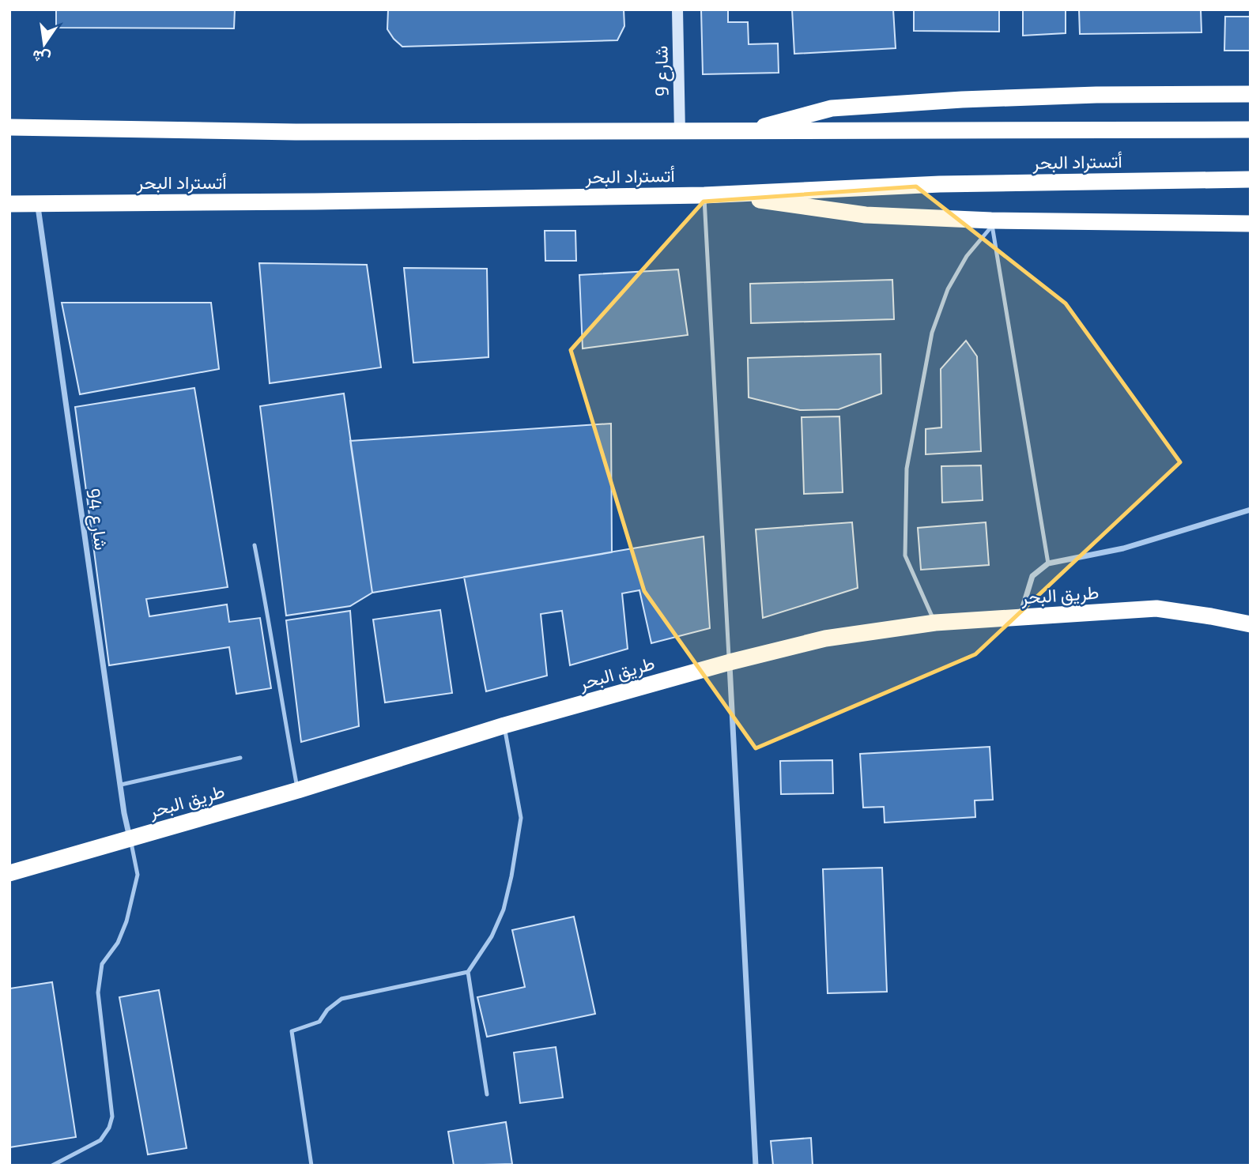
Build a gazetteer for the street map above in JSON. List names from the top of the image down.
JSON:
{
  "streets": {
    "highway": ["أتستراد البحر", "طريق البحر"],
    "street": ["شارع 9", "شارع 94"]
  },
  "crossings": [
    ["شارع 9", "أتستراد البحر"],
    ["أتستراد البحر", "شارع 94"],
    ["شارع 94", "طريق البحر"]
  ],
  "north": "bottom"
}
